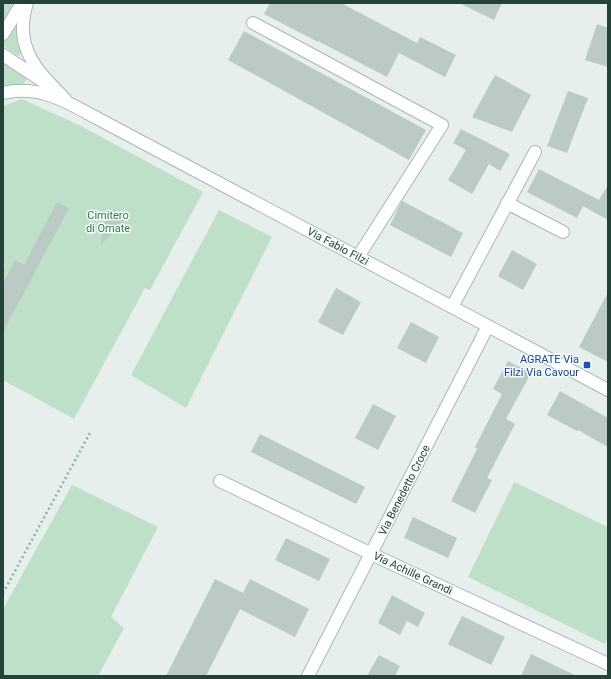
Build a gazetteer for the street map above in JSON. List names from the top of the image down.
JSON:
{
  "streets": {
    "street": ["Via Fabio Filzi", "Via Benedetto Croce", "Via Achille Grandi"]
  },
  "crossings": [
    ["Via Fabio Filzi", "Via Benedetto Croce"],
    ["Via Benedetto Croce", "Via Achille Grandi"]
  ],
  "parks": ["Cimitero di Omate"],
  "places": {
    "transit": ["AGRATE Via Filzi Via Cavour"]
  }
}
